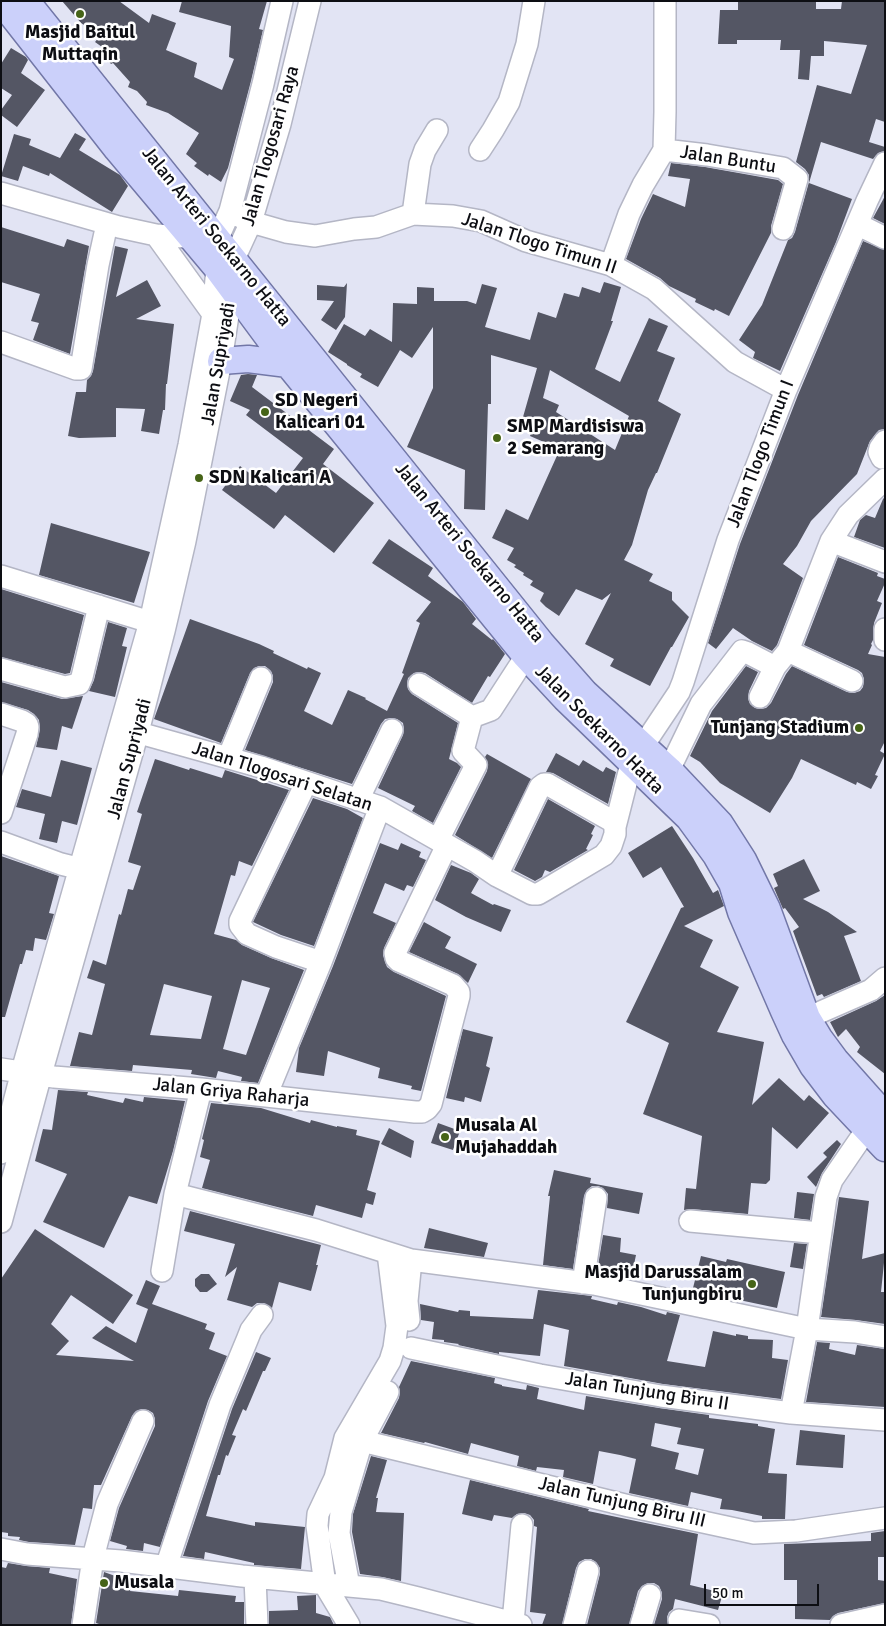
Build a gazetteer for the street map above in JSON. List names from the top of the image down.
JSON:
{
  "streets": {
    "main road": ["Jalan Arteri Soekarno Hatta", "Jalan Soekarno Hatta"],
    "street": [
      "Jalan Tlogosari Raya",
      "Jalan Buntu",
      "Jalan Tlogo Timun II",
      "Jalan Supriyadi",
      "Jalan Tlogo Timun I",
      "Jalan Tlogosari Selatan",
      "Jalan Griya Raharja",
      "Jalan Tunjung Biru II",
      "Jalan Tunjung Biru III"
    ]
  },
  "crossings": [
    ["Jalan Tlogosari Raya", "Jalan Arteri Soekarno Hatta"],
    ["Jalan Tlogosari Raya", "Jalan Tlogo Timun II"],
    ["Jalan Tlogosari Raya", "Jalan Supriyadi"],
    ["Jalan Tlogosari Raya", "Jalan Soekarno Hatta"],
    ["Jalan Arteri Soekarno Hatta", "Jalan Supriyadi"],
    ["Jalan Arteri Soekarno Hatta", "Jalan Tlogo Timun I"],
    ["Jalan Arteri Soekarno Hatta", "Jalan Soekarno Hatta"],
    ["Jalan Tlogo Timun II", "Jalan Tlogo Timun I"],
    ["Jalan Supriyadi", "Jalan Soekarno Hatta"],
    ["Jalan Supriyadi", "Jalan Tlogosari Selatan"],
    ["Jalan Supriyadi", "Jalan Griya Raharja"],
    ["Jalan Tlogo Timun I", "Jalan Soekarno Hatta"],
    ["Jalan Tlogosari Selatan", "Jalan Griya Raharja"]
  ],
  "places": [
    "Masjid Baitul Muttaqin",
    "SD Negeri Kalicari 01",
    "SMP Mardisiswa 2 Semarang",
    "SDN Kalicari A",
    "Tunjang Stadium",
    "Musala Al Mujahaddah",
    "Masjid Darussalam Tunjungbiru",
    "Musala"
  ],
  "scale_bar": "50 m"
}
